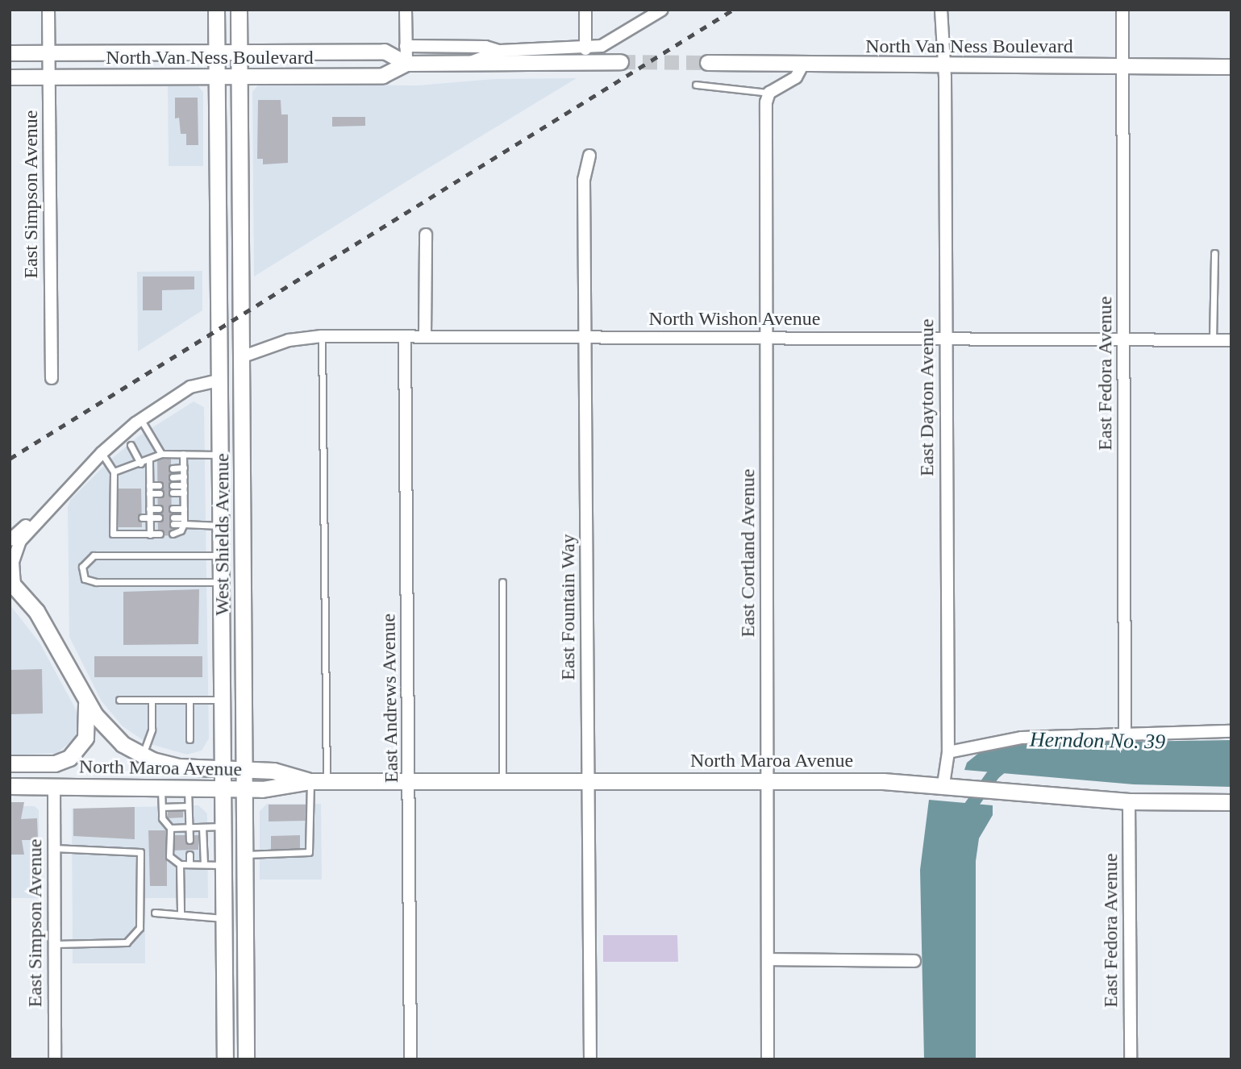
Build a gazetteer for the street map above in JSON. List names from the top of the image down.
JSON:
{
  "streets": {
    "main road": ["West Shields Avenue", "North Maroa Avenue"],
    "street": [
      "North Van Ness Boulevard",
      "East Simpson Avenue",
      "North Wishon Avenue",
      "East Fedora Avenue",
      "East Dayton Avenue",
      "East Cortland Avenue",
      "East Fountain Way",
      "East Andrews Avenue"
    ]
  },
  "crossings": [
    ["North Van Ness Boulevard", "East Simpson Avenue"],
    ["North Van Ness Boulevard", "East Fedora Avenue"],
    ["North Van Ness Boulevard", "East Dayton Avenue"],
    ["North Van Ness Boulevard", "West Shields Avenue"],
    ["East Simpson Avenue", "North Maroa Avenue"],
    ["North Wishon Avenue", "East Fedora Avenue"],
    ["North Wishon Avenue", "East Dayton Avenue"],
    ["North Wishon Avenue", "West Shields Avenue"],
    ["North Wishon Avenue", "East Cortland Avenue"],
    ["North Wishon Avenue", "East Fountain Way"],
    ["North Wishon Avenue", "East Andrews Avenue"],
    ["East Fedora Avenue", "North Maroa Avenue"],
    ["East Dayton Avenue", "North Maroa Avenue"],
    ["West Shields Avenue", "North Maroa Avenue"],
    ["East Cortland Avenue", "North Maroa Avenue"],
    ["East Fountain Way", "North Maroa Avenue"],
    ["East Andrews Avenue", "North Maroa Avenue"]
  ],
  "water": ["Herndon No. 39"]
}
